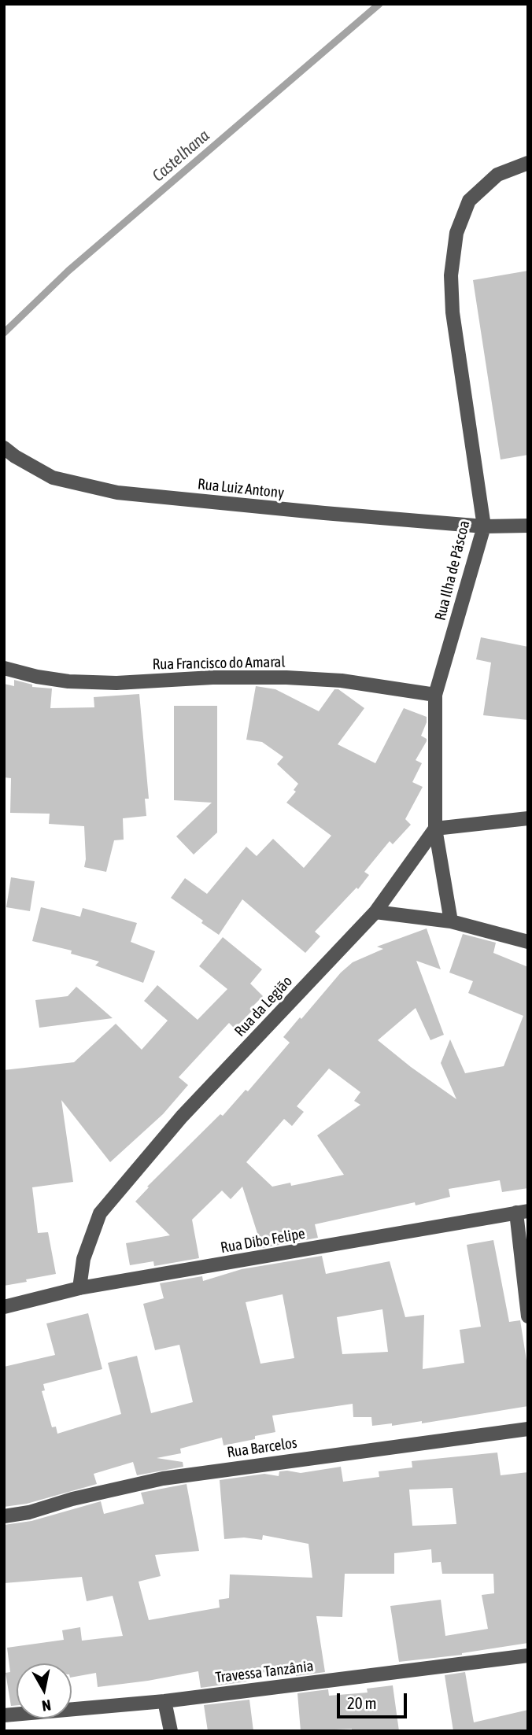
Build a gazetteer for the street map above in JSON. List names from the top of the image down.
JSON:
{
  "streets": {
    "street": [
      "Rua Luiz Antony",
      "Rua Ilha de Páscoa",
      "Rua Francisco do Amaral",
      "Rua da Legião",
      "Rua Dibo Felipe",
      "Rua Barcelos",
      "Travessa Tanzânia"
    ]
  },
  "crossings": [
    ["Rua Luiz Antony", "Rua Ilha de Páscoa"],
    ["Rua Ilha de Páscoa", "Rua Francisco do Amaral"],
    ["Rua Ilha de Páscoa", "Rua da Legião"],
    ["Rua da Legião", "Rua Dibo Felipe"]
  ],
  "water": ["Castelhana"],
  "scale_bar": "20 m",
  "north": "bottom"
}
